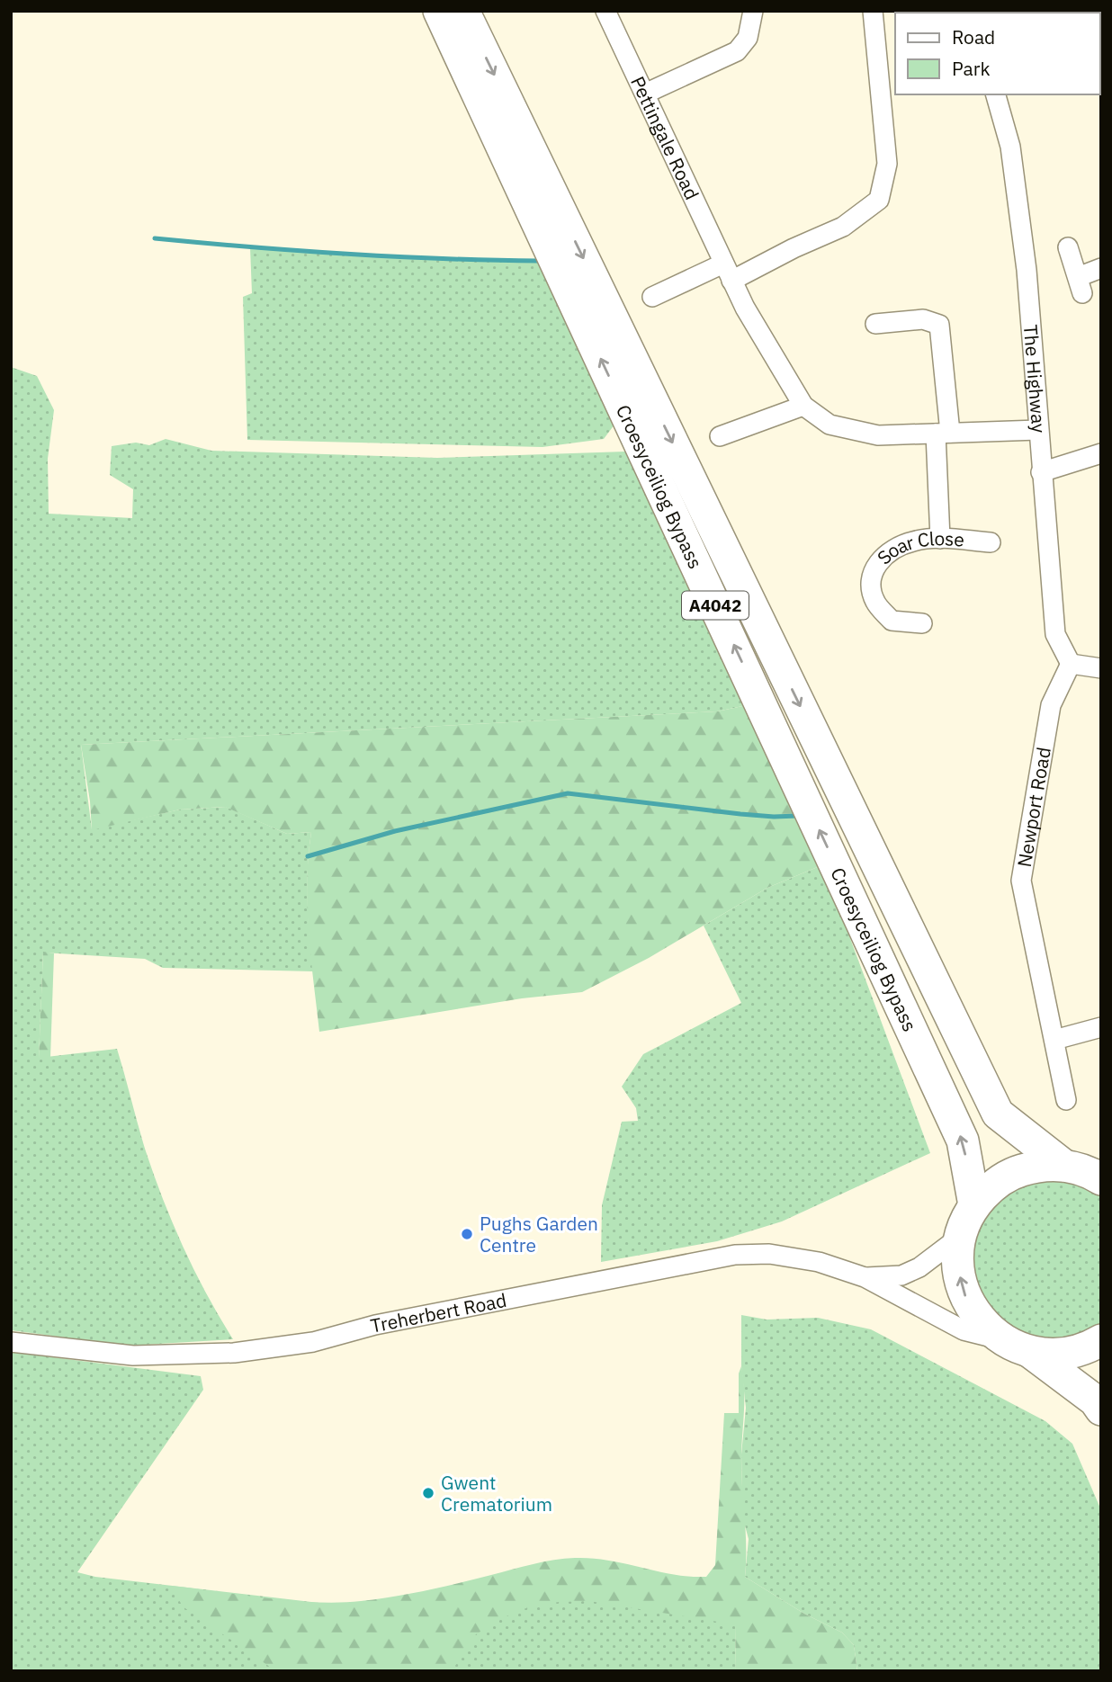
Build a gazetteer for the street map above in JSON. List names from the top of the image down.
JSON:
{
  "streets": {
    "highway": ["Croesyceiliog Bypass", "A4042"],
    "street": [
      "Pettingale Road",
      "The Highway",
      "Soar Close",
      "Newport Road",
      "Treherbert Road"
    ]
  },
  "crossings": [
    ["Pettingale Road", "The Highway"],
    ["The Highway", "Newport Road"]
  ],
  "places": ["Pughs Garden Centre", "Gwent Crematorium"],
  "legend": ["Road", "Park"]
}
